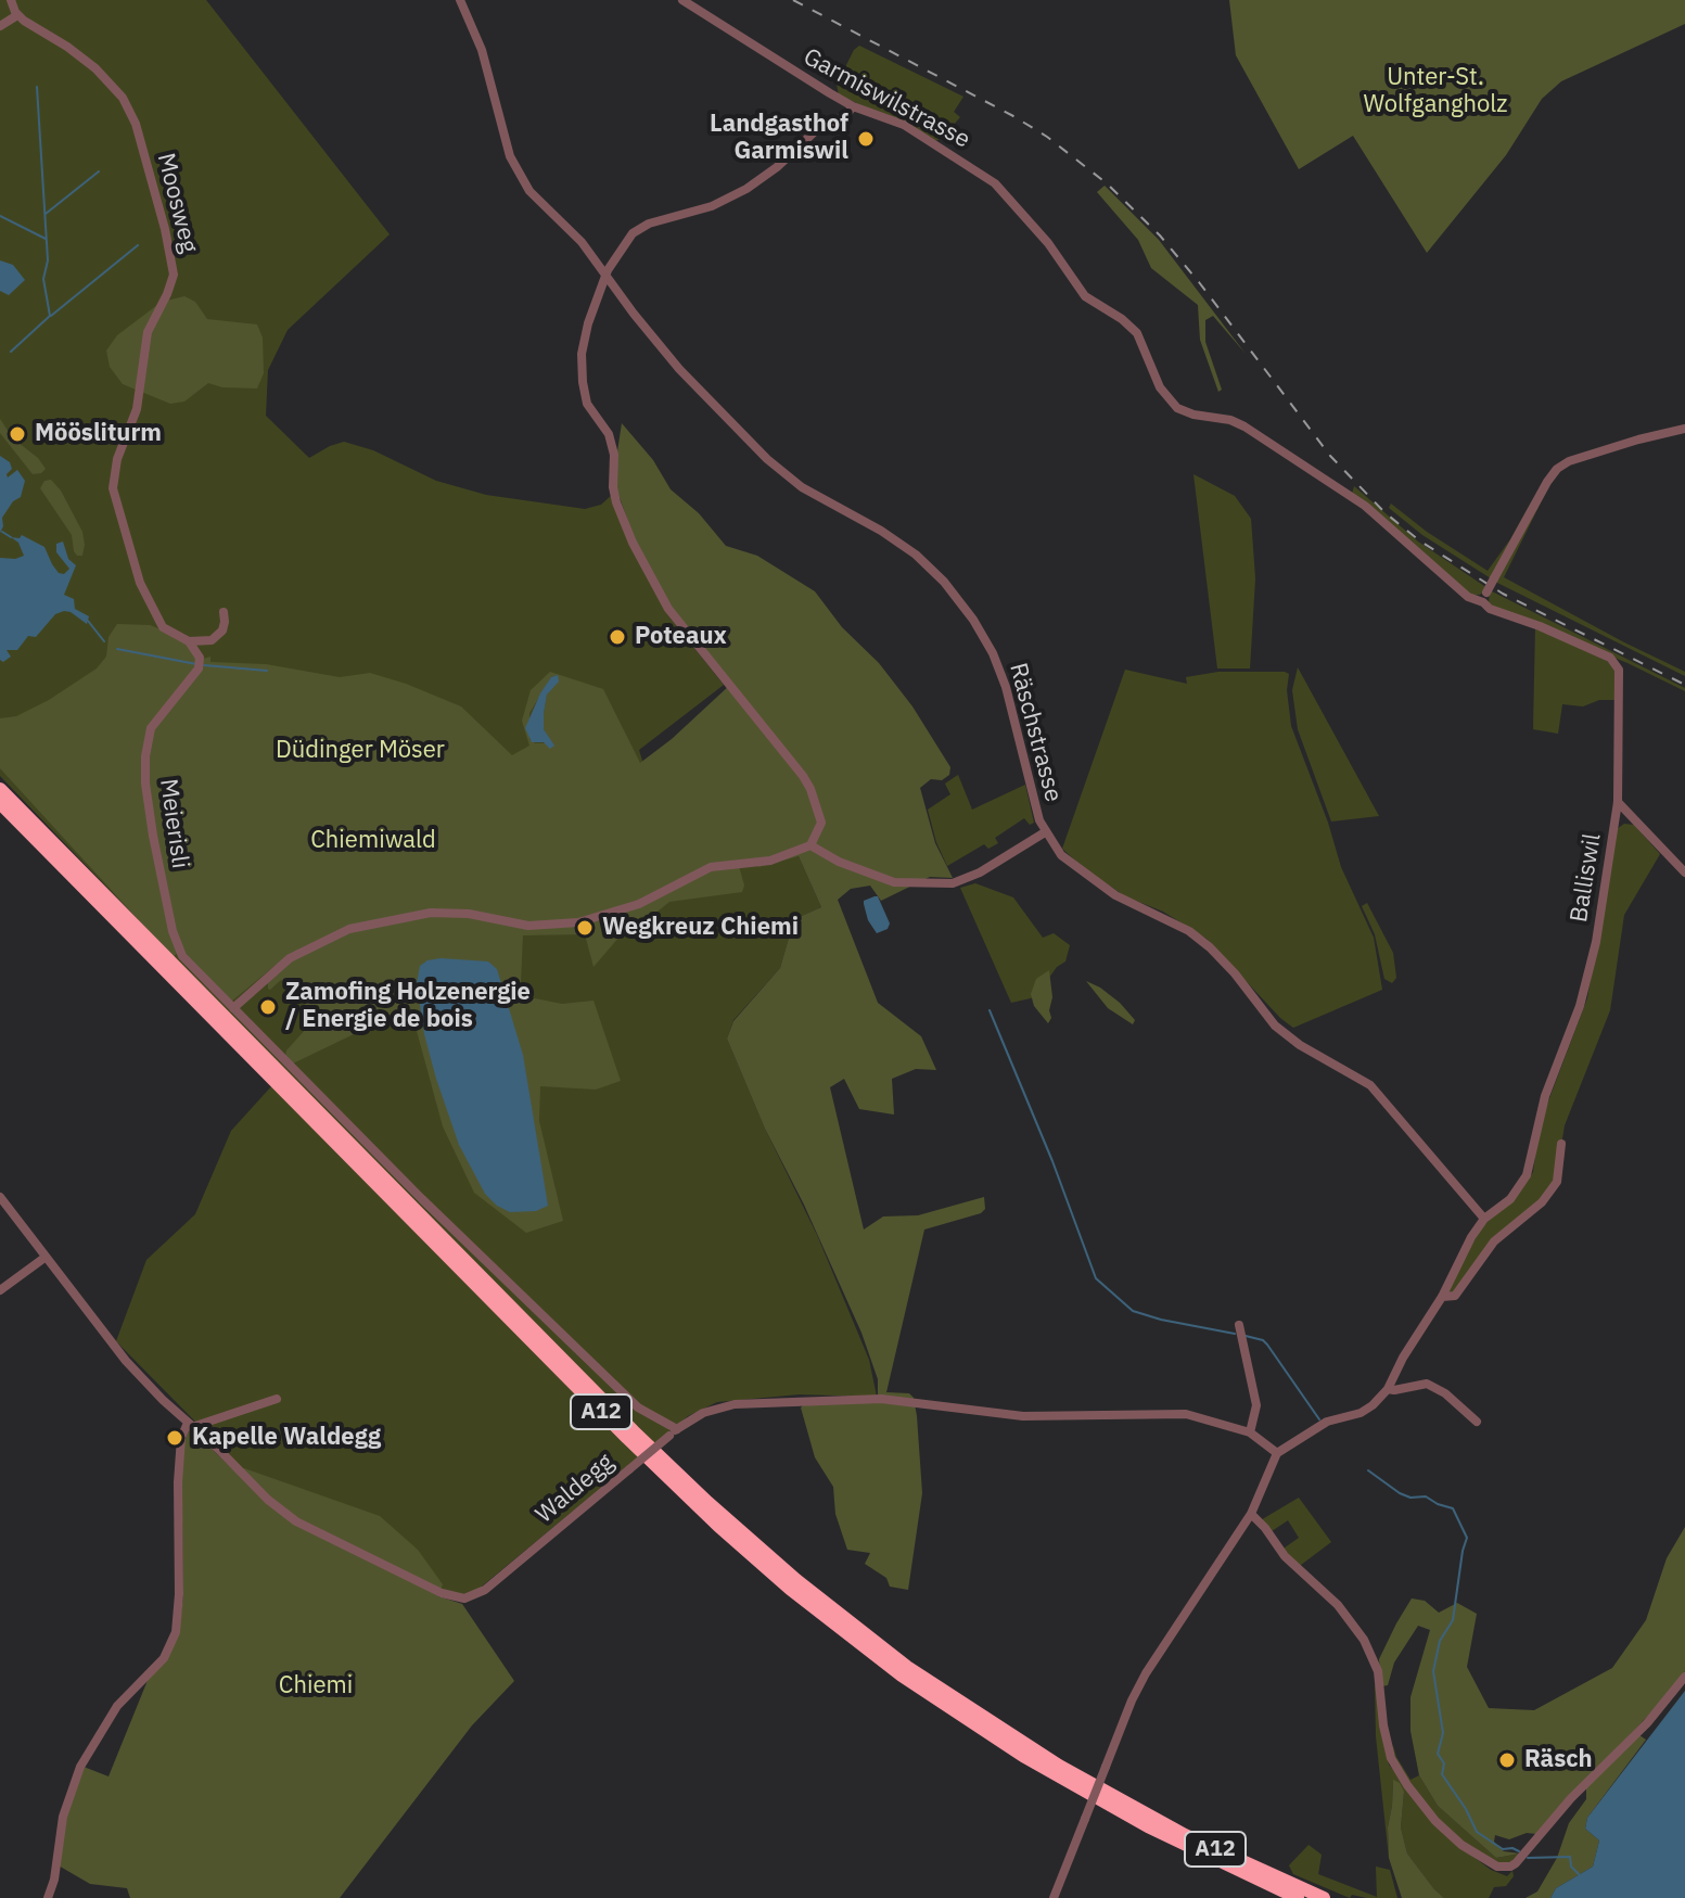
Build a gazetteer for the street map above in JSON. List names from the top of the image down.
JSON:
{
  "streets": {
    "highway": ["A12"],
    "street": [
      "Garmiswilstrasse",
      "Moosweg",
      "Räschstrasse",
      "Meierisli",
      "Balliswil",
      "Waldegg"
    ]
  },
  "crossings": [
    ["Garmiswilstrasse", "Balliswil"],
    ["Räschstrasse", "Balliswil"]
  ],
  "parks": [
    "Unter-St. Wolfgangholz",
    "Düdinger Möser",
    "Chiemiwald",
    "Chiemi"
  ],
  "places": [
    "Landgasthof Garmiswil",
    "Möösliturm",
    "Poteaux",
    "Wegkreuz Chiemi",
    "Zamofing Holzenergie / Energie de bois",
    "Kapelle Waldegg",
    "Räsch"
  ]
}
